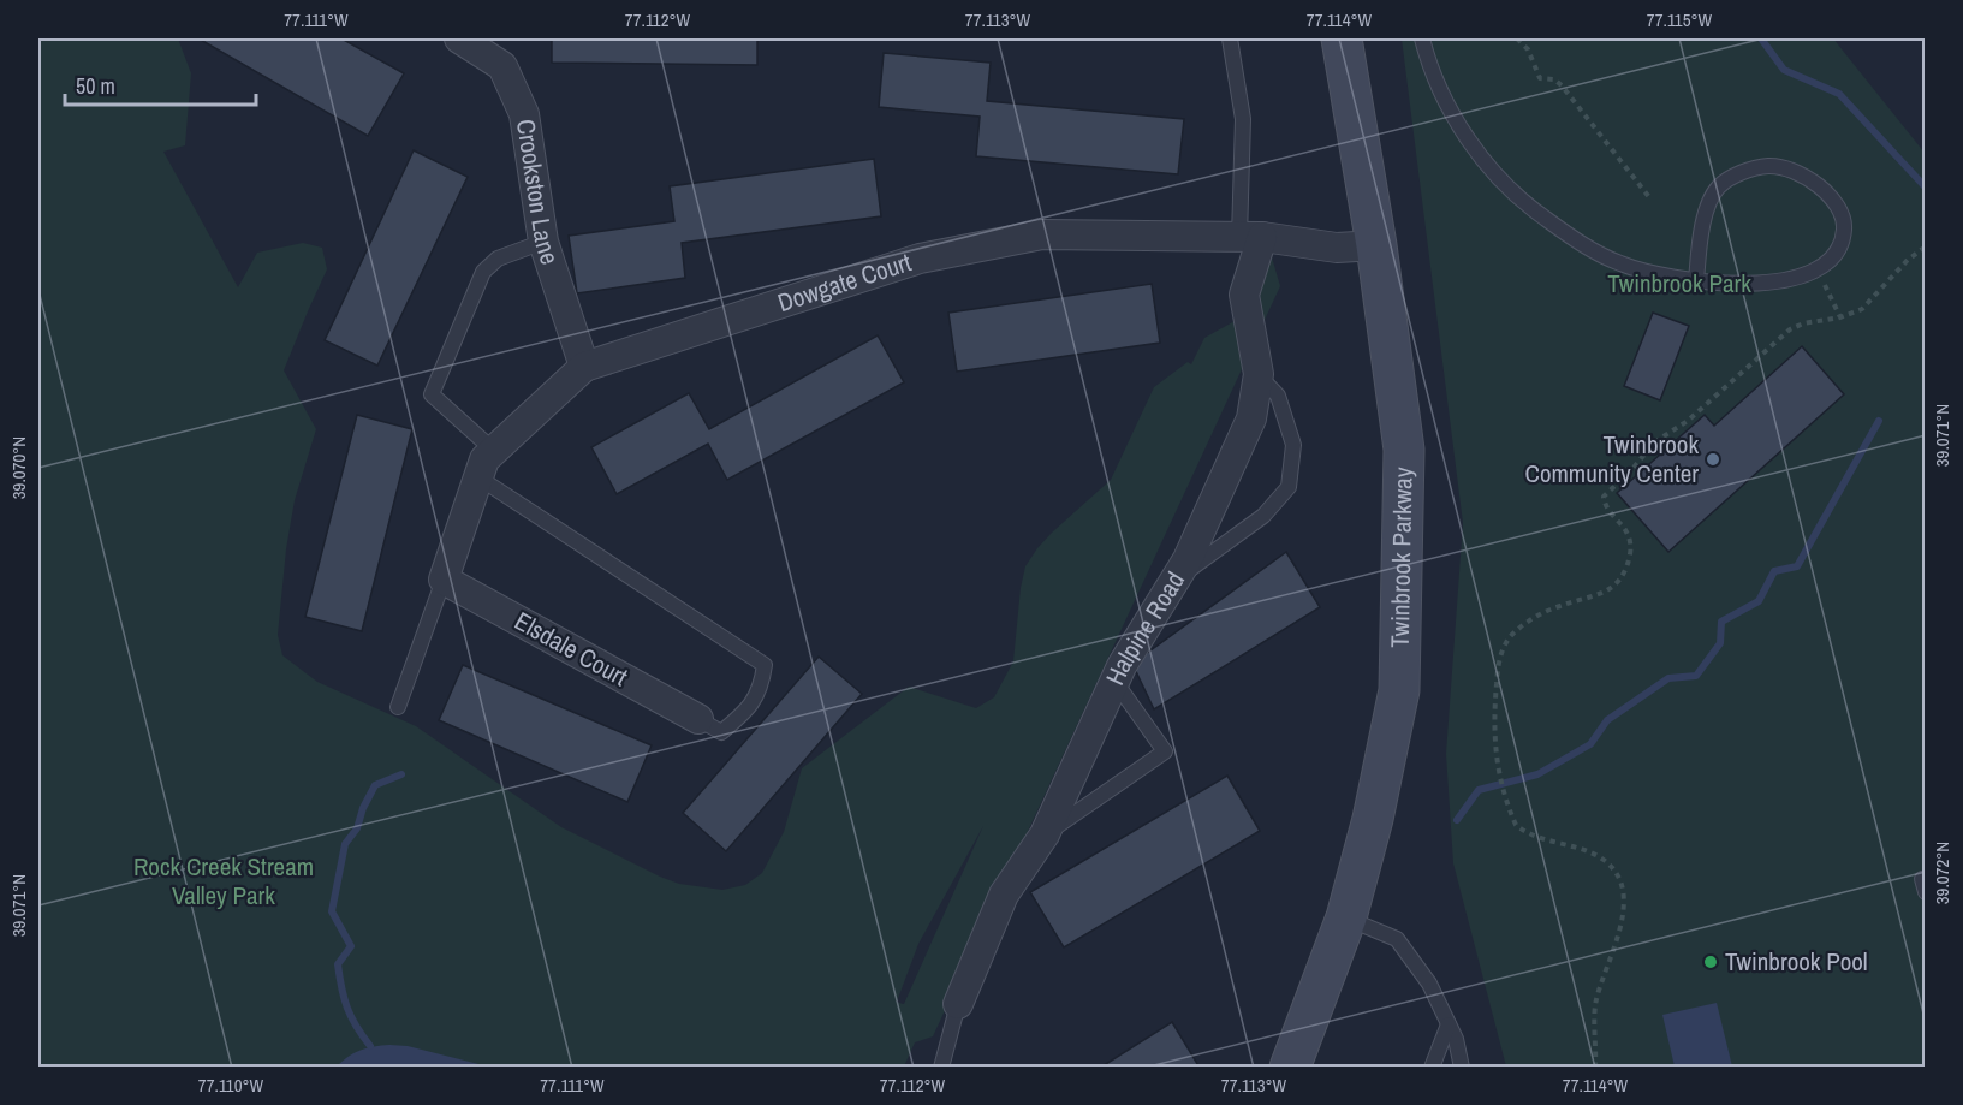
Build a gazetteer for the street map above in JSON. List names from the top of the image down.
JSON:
{
  "streets": {
    "main road": ["Twinbrook Parkway"],
    "street": [
      "Crookston Lane",
      "Dowgate Court",
      "Halpine Road",
      "Elsdale Court"
    ]
  },
  "crossings": [
    ["Crookston Lane", "Dowgate Court"],
    ["Dowgate Court", "Twinbrook Parkway"],
    ["Dowgate Court", "Halpine Road"],
    ["Dowgate Court", "Elsdale Court"]
  ],
  "parks": ["Twinbrook Park", "Rock Creek Stream Valley Park"],
  "places": ["Twinbrook Community Center", "Twinbrook Pool"],
  "scale_bar": "50 m",
  "coordinates": [
    "77.111°W",
    "77.112°W",
    "77.113°W",
    "77.114°W",
    "77.115°W",
    "39.071°N",
    "39.070°N",
    "39.072°N",
    "77.110°W"
  ]
}
